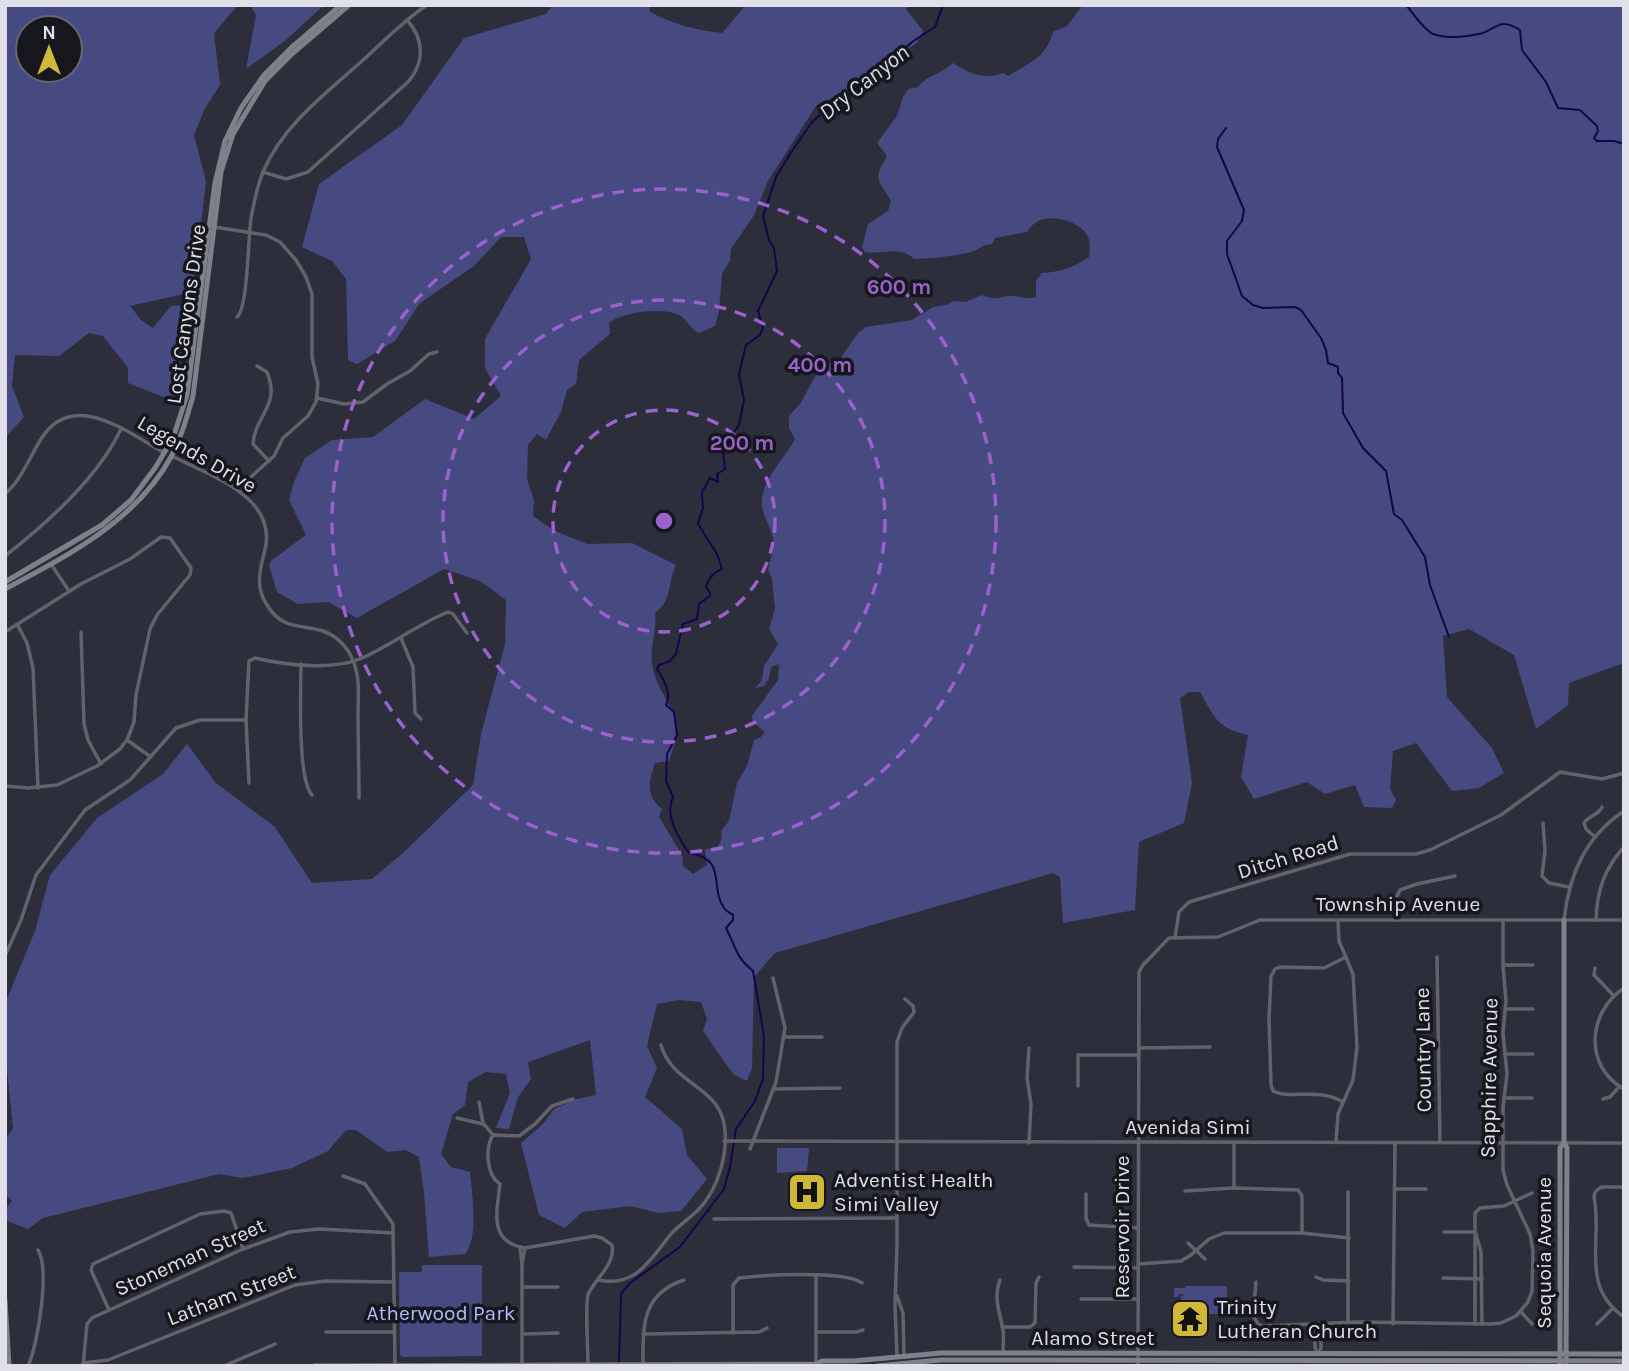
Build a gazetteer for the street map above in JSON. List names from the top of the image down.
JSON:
{
  "streets": {
    "street": [
      "Lost Canyons Drive",
      "Legends Drive",
      "Ditch Road",
      "Township Avenue",
      "Country Lane",
      "Sapphire Avenue",
      "Avenida Simi",
      "Reservoir Drive",
      "Sequoia Avenue",
      "Stoneman Street",
      "Latham Street",
      "Alamo Street"
    ]
  },
  "crossings": [
    ["Lost Canyons Drive", "Legends Drive"],
    ["Ditch Road", "Township Avenue"],
    ["Ditch Road", "Reservoir Drive"],
    ["Township Avenue", "Sapphire Avenue"],
    ["Township Avenue", "Reservoir Drive"],
    ["Township Avenue", "Sequoia Avenue"],
    ["Country Lane", "Avenida Simi"],
    ["Sapphire Avenue", "Avenida Simi"],
    ["Avenida Simi", "Reservoir Drive"],
    ["Avenida Simi", "Sequoia Avenue"],
    ["Reservoir Drive", "Alamo Street"],
    ["Sequoia Avenue", "Alamo Street"],
    ["Stoneman Street", "Latham Street"]
  ],
  "water": ["Dry Canyon"],
  "parks": ["Atherwood Park"],
  "places": {
    "hospital": ["Adventist Health Simi Valley"],
    "temple": ["Trinity Lutheran Church"]
  },
  "north": "top",
  "rings": ["600 m", "400 m", "200 m"]
}
